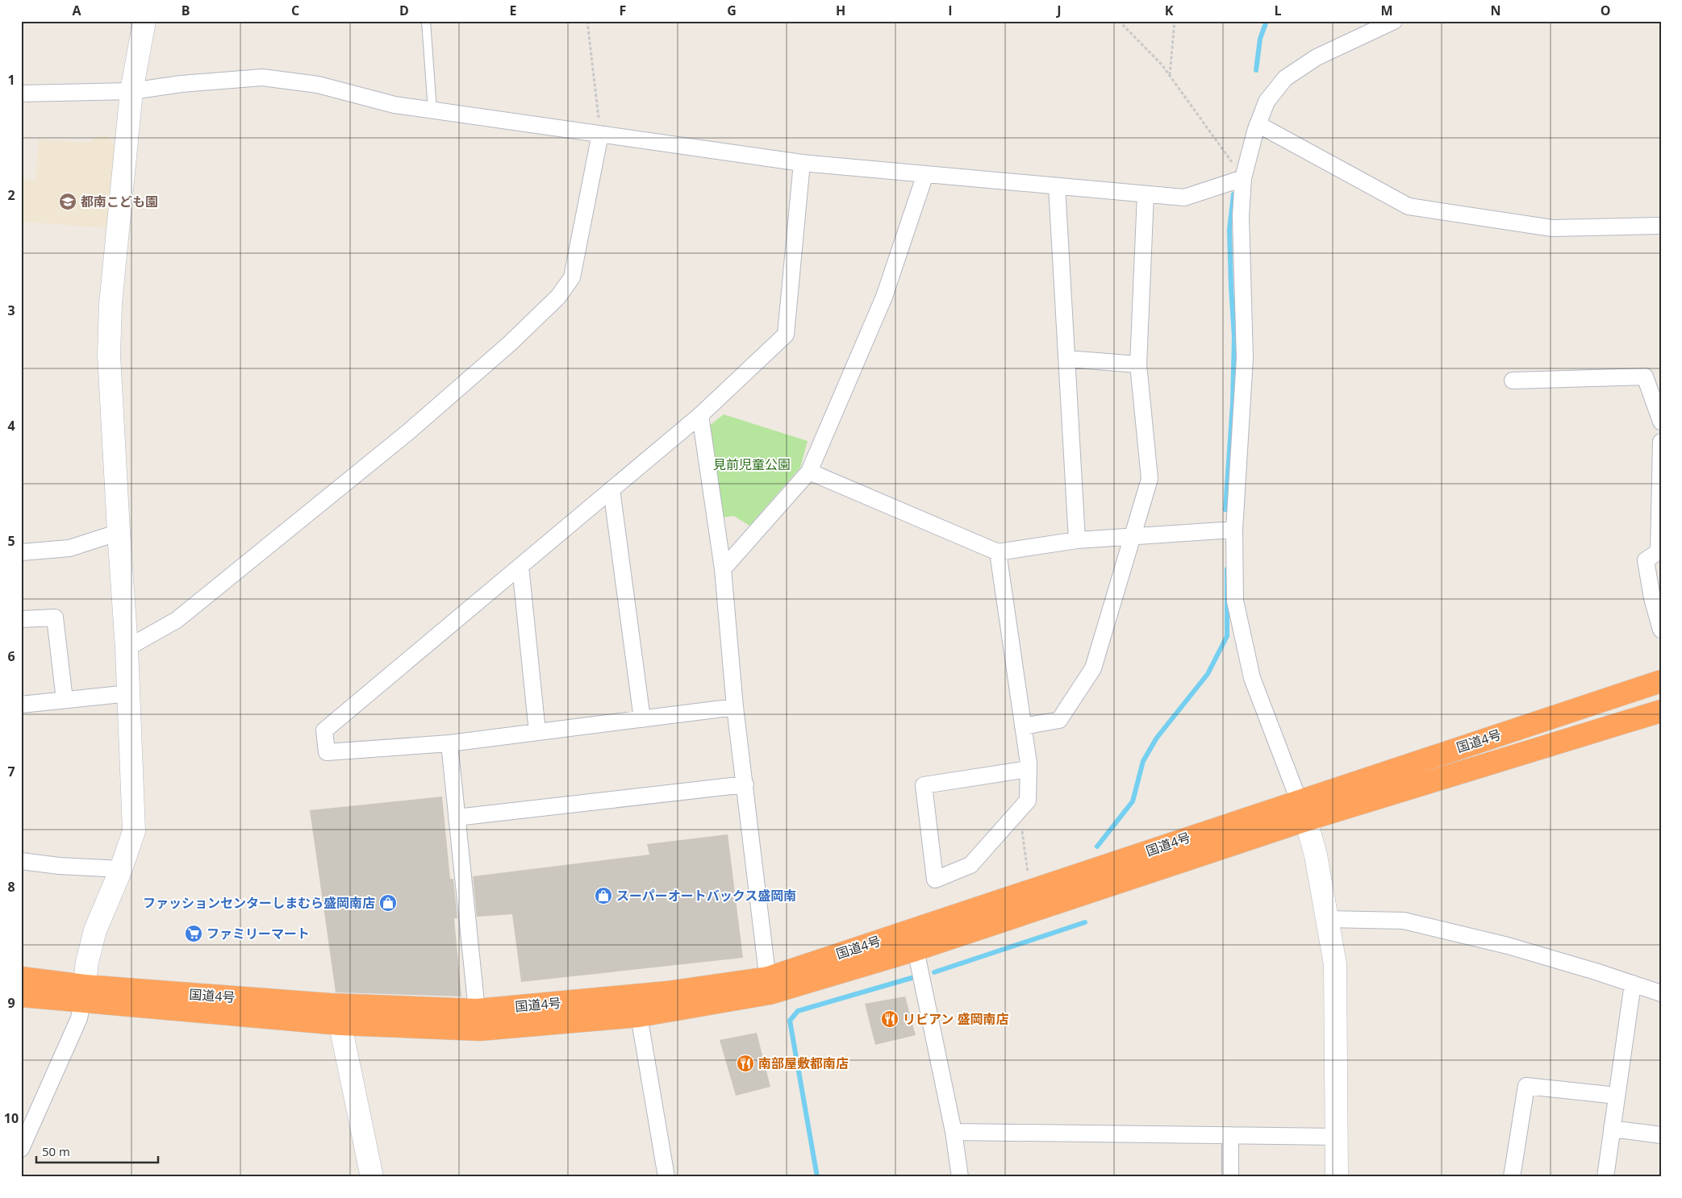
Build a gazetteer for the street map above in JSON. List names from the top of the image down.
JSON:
{
  "streets": {
    "highway": ["国道4号"]
  },
  "parks": ["見前児童公園"],
  "places": {
    "school or university": ["都南こども園"],
    "shop": ["スーパーオートバックス盛岡南", "ファッションセンターしまむら盛岡南店"],
    "supermarket": ["ファミリーマート"],
    "restaurant": ["リビアン 盛岡南店", "南部屋敷都南店"]
  },
  "scale_bar": "50 m",
  "grid": {
    "columns": [
      "A",
      "B",
      "C",
      "D",
      "E",
      "F",
      "G",
      "H",
      "I",
      "J",
      "K",
      "L",
      "M",
      "N",
      "O"
    ],
    "rows": [
      "1",
      "2",
      "3",
      "4",
      "5",
      "6",
      "7",
      "8",
      "9",
      "10"
    ]
  }
}
